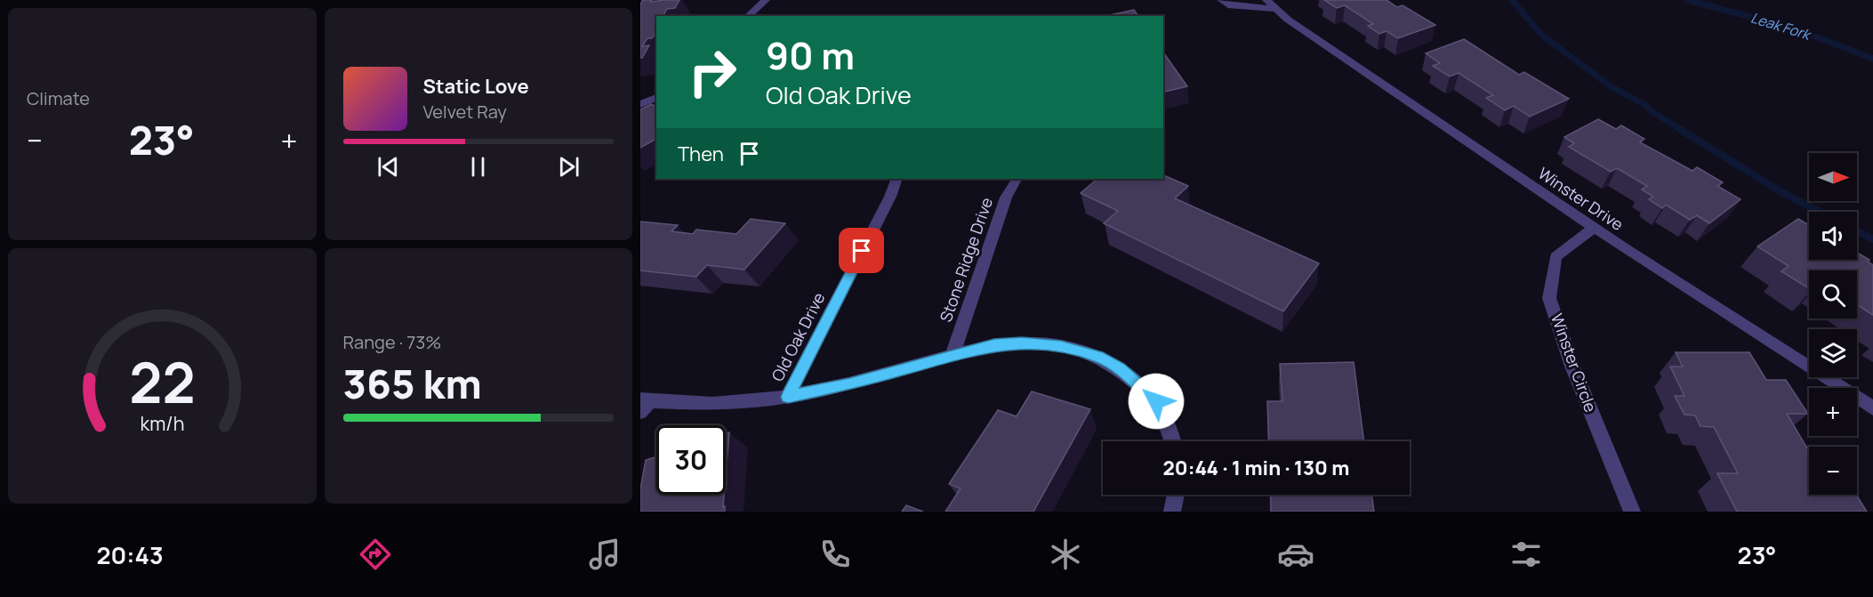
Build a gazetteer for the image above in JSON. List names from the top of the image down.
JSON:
{
  "streets": {
    "street": [
      "Winster Drive",
      "Stone Ridge Drive",
      "Old Oak Drive",
      "Winster Circle"
    ]
  },
  "crossings": [
    ["Winster Drive", "Winster Circle"]
  ],
  "water": ["Leak Fork"],
  "north": "right",
  "page": {
    "tile": [
      "Climate",
      ["Range · 73%", "365 km"]
    ],
    "turn": ["90 m", "Old Oak Drive"],
    "song": ["Static Love", "Velvet Ray"],
    "heat": ["−", "23°", "+"],
    "then": "Then",
    "map_buttons": ["+", "−"],
    "limit": "30",
    "trip": "20:44 · 1 min · 130 m",
    "tabs": ["20:43", "23°"],
    "gauge": ["22", "km/h"]
  }
}
